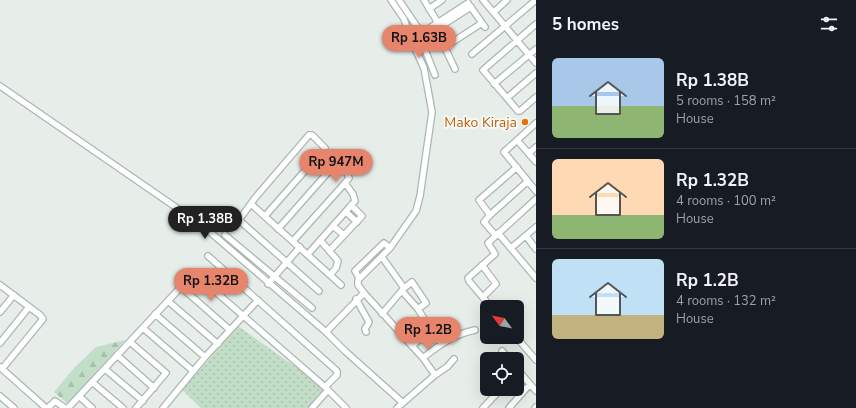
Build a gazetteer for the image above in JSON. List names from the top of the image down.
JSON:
{
  "places": ["Mako Kiraja"],
  "north": "top left",
  "page": {
    "heading": "5 homes",
    "price": [
      "Rp 1.63B",
      "Rp 947M",
      "Rp 1.38B",
      "Rp 1.32B",
      "Rp 1.2B"
    ],
    "list": [
      {
        "name": "Rp 1.38B",
        "note": "5 rooms · 158 m² · House"
      },
      {
        "name": "Rp 1.32B",
        "note": "4 rooms · 100 m² · House"
      },
      {
        "name": "Rp 1.2B",
        "note": "4 rooms · 132 m² · House"
      }
    ]
  }
}
